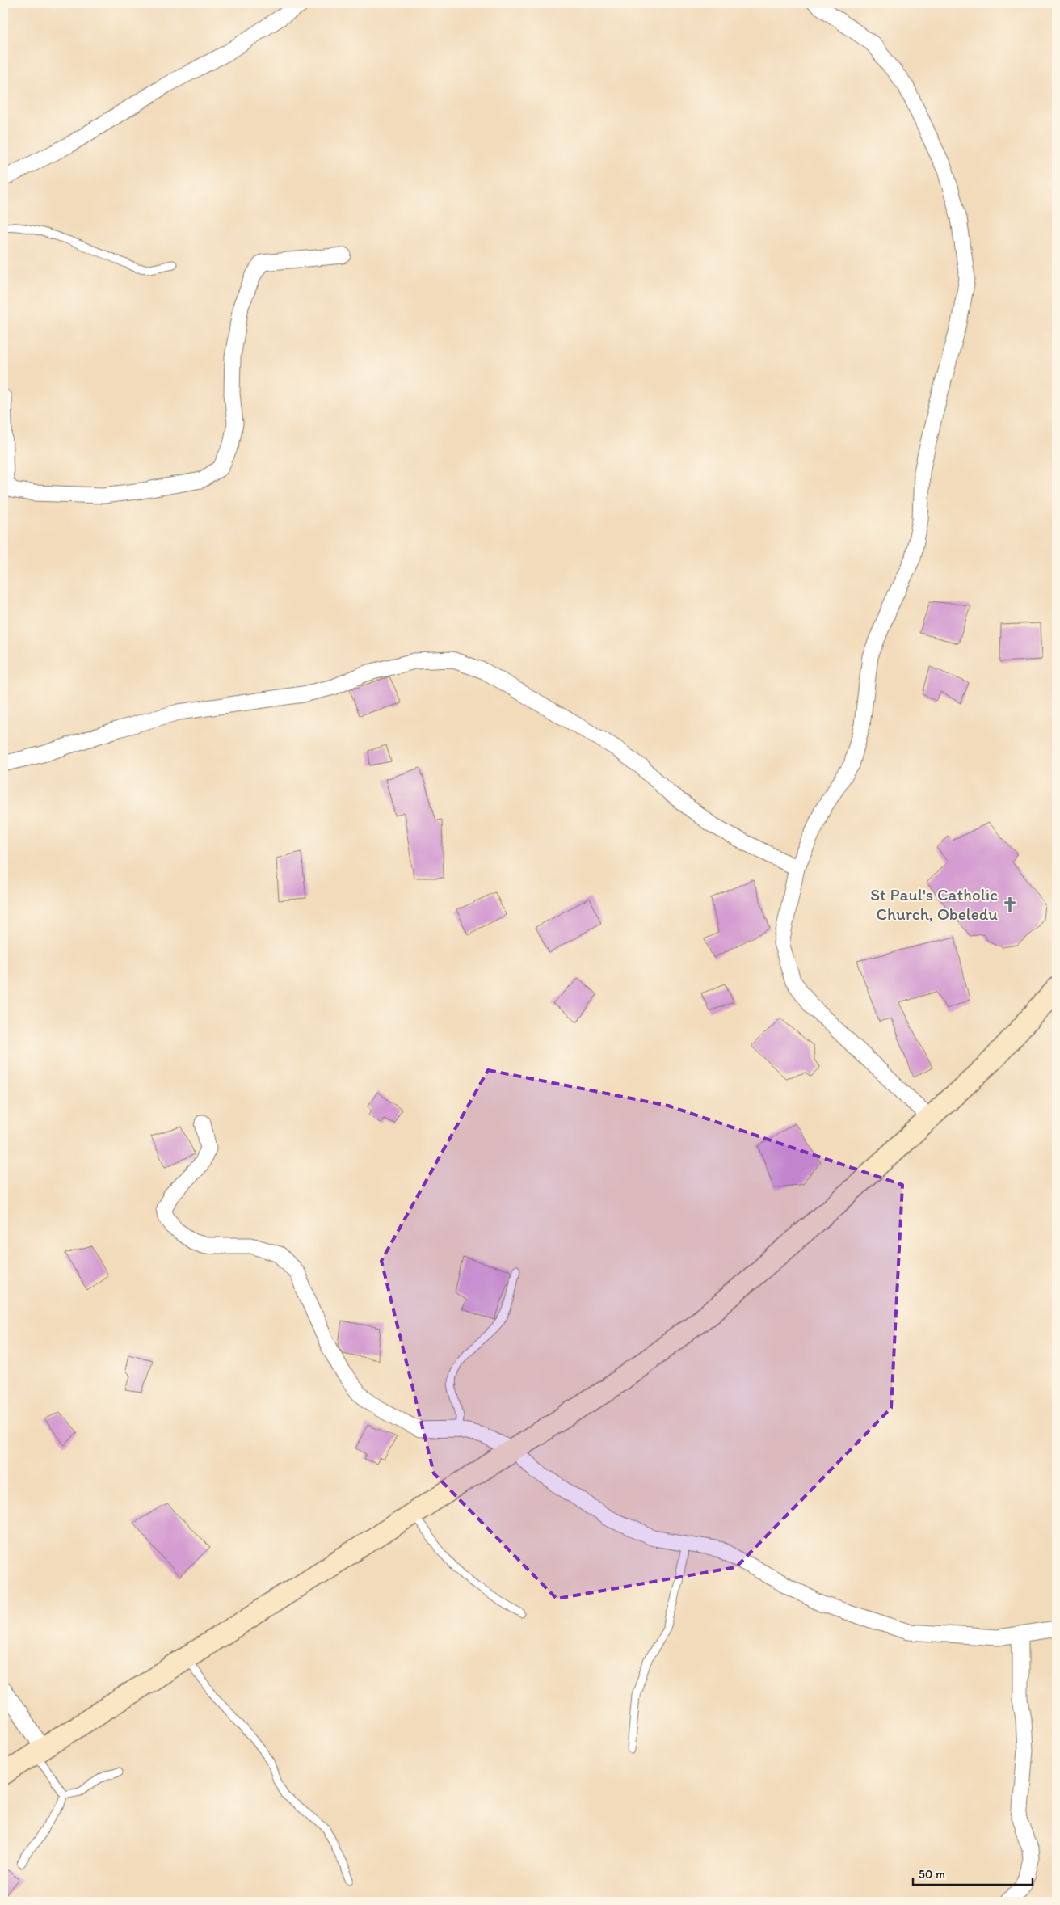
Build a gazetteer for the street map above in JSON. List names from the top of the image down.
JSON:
{
  "places": {
    "church": ["St Paul's Catholic Church, Obeledu"]
  },
  "scale_bar": "50 m"
}
